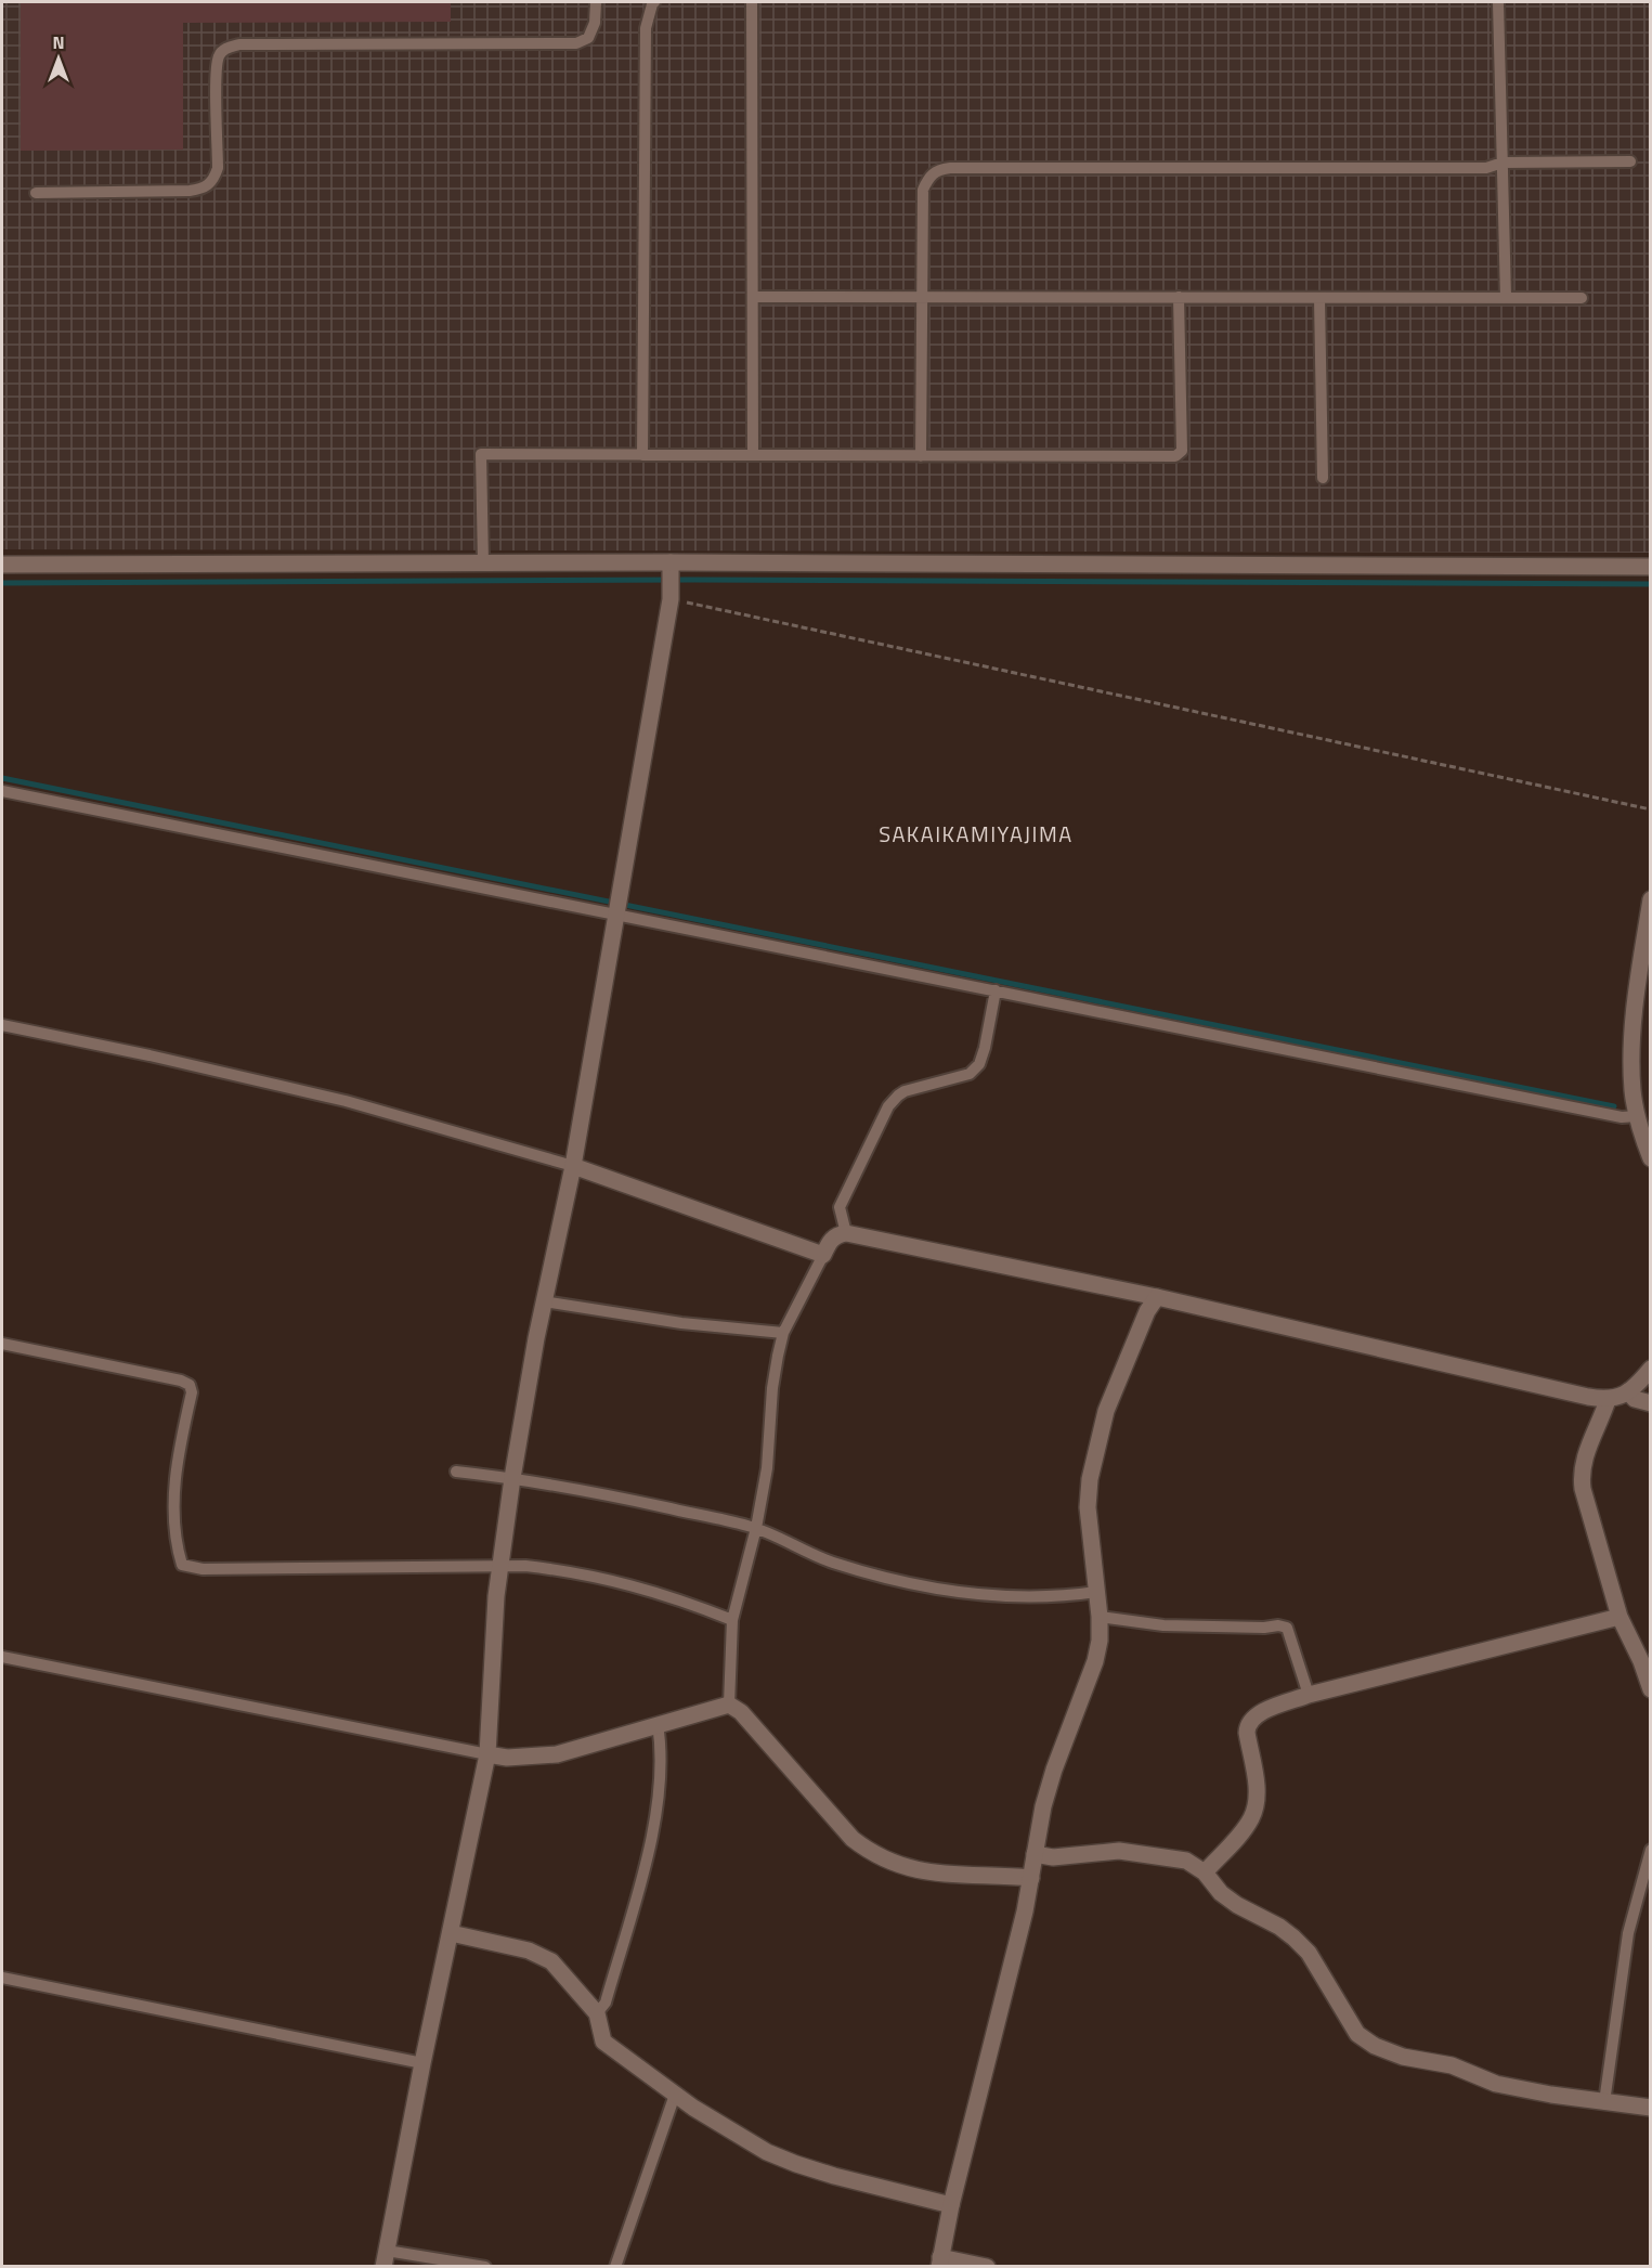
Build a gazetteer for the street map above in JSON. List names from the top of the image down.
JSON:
{
  "districts": ["SAKAIKAMIYAJIMA"],
  "north": "top"
}
